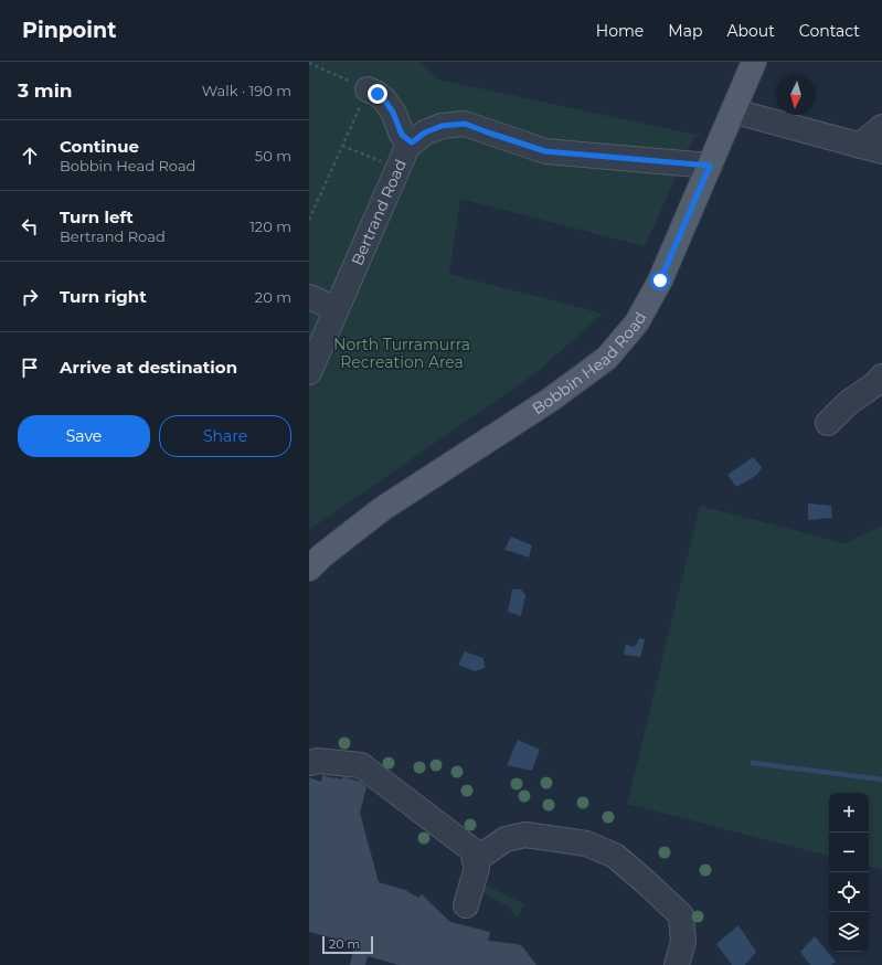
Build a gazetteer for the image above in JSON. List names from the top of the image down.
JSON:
{
  "streets": {
    "main road": ["Bobbin Head Road"],
    "street": ["Bertrand Road"]
  },
  "crossings": [
    ["Bertrand Road", "Bobbin Head Road"]
  ],
  "parks": ["North Turramurra Recreation Area"],
  "scale_bar": "20 m",
  "north": "bottom",
  "page": {
    "header": "Pinpoint",
    "nav": [
      "Home",
      "Map",
      "About",
      "Contact"
    ],
    "heading": ["3 min", "Walk · 190 m"],
    "list": [
      ["Continue", "Bobbin Head Road", "50 m"],
      ["Turn left", "Bertrand Road", "120 m"],
      ["Turn right", "20 m"],
      "Arrive at destination"
    ],
    "buttons": ["Save", "Share"],
    "map_buttons": ["+", "−"],
    "scale": "20 m"
  }
}
